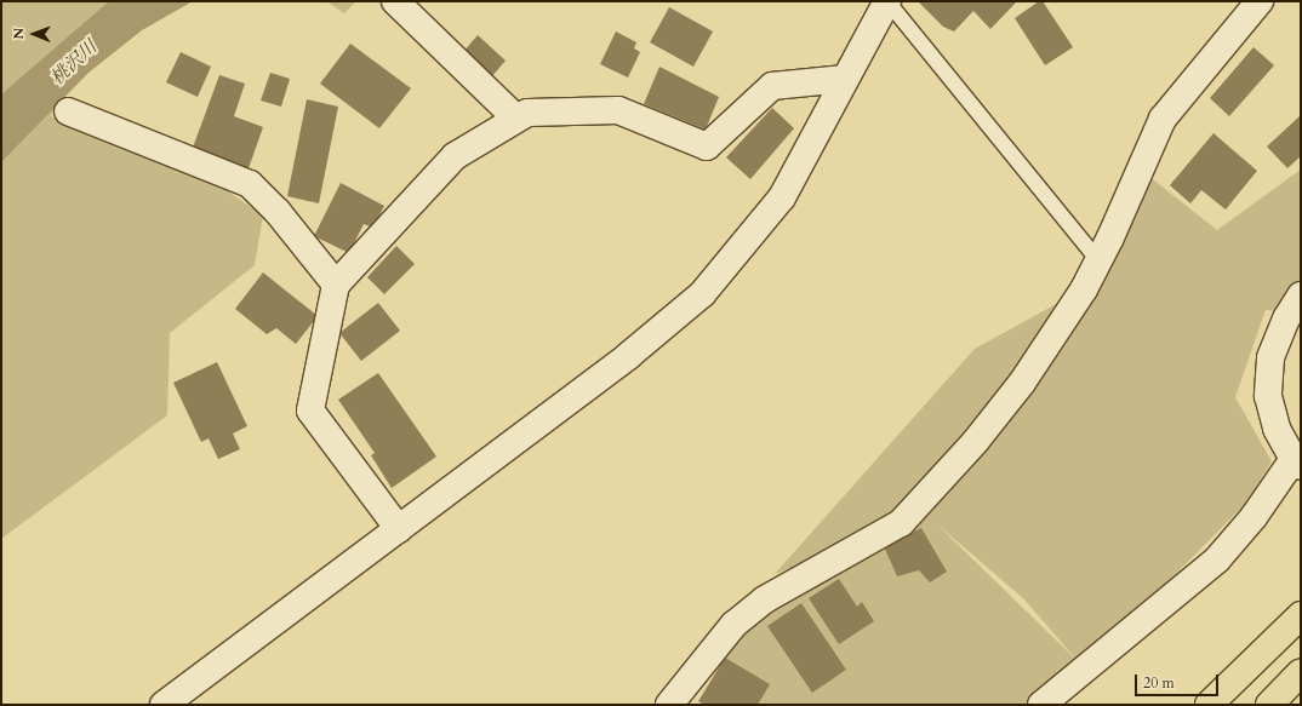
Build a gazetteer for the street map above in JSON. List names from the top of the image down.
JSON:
{
  "water": ["桃沢川"],
  "scale_bar": "20 m",
  "north": "left"
}
